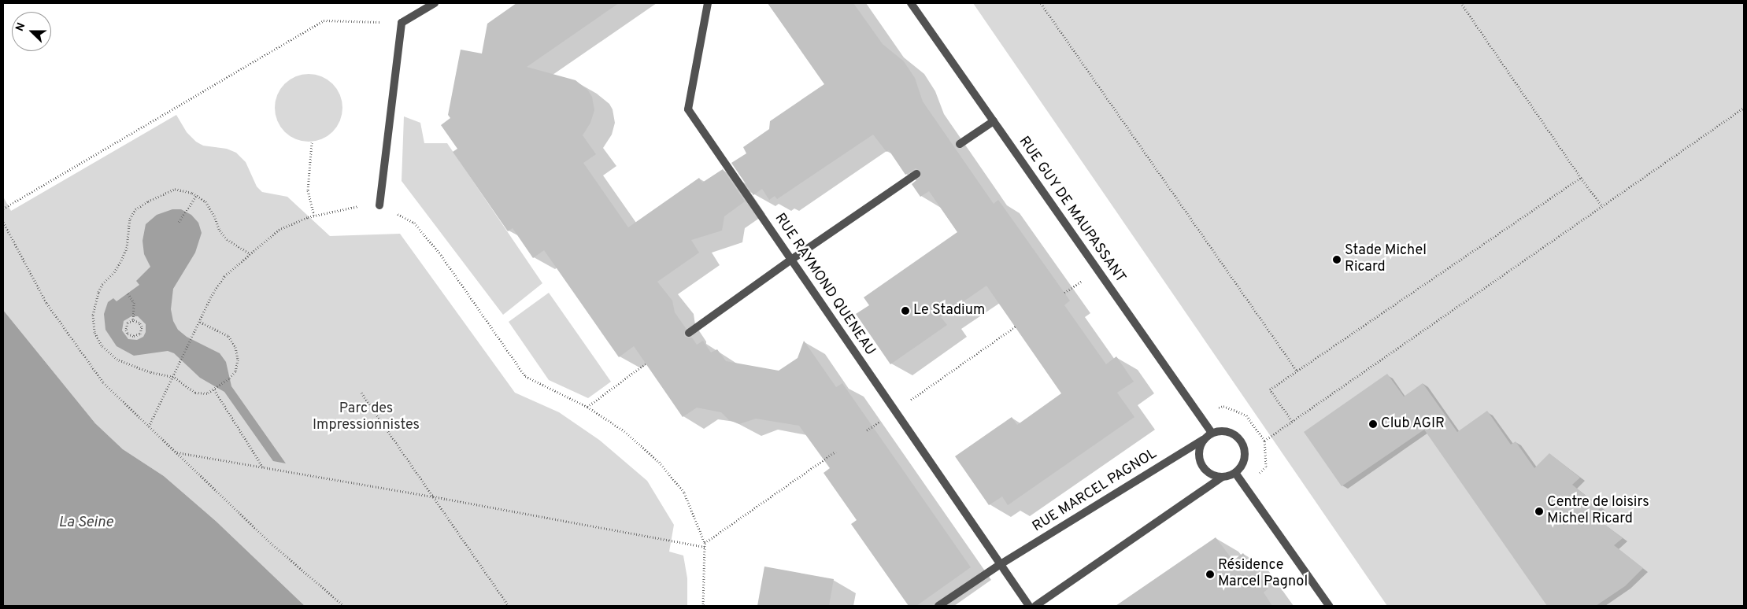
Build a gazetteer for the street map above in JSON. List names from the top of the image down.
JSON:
{
  "streets": {
    "street": ["RUE GUY DE MAUPASSANT", "RUE RAYMOND QUENEAU", "RUE MARCEL PAGNOL"]
  },
  "crossings": [
    ["RUE GUY DE MAUPASSANT", "RUE MARCEL PAGNOL"],
    ["RUE RAYMOND QUENEAU", "RUE MARCEL PAGNOL"]
  ],
  "water": ["La Seine"],
  "parks": ["Parc des Impressionnistes"],
  "places": [
    "Stade Michel Ricard",
    "Le Stadium",
    "Club AGIR",
    "Centre de loisirs Michel Ricard",
    "Résidence Marcel Pagnol"
  ],
  "north": "left"
}
